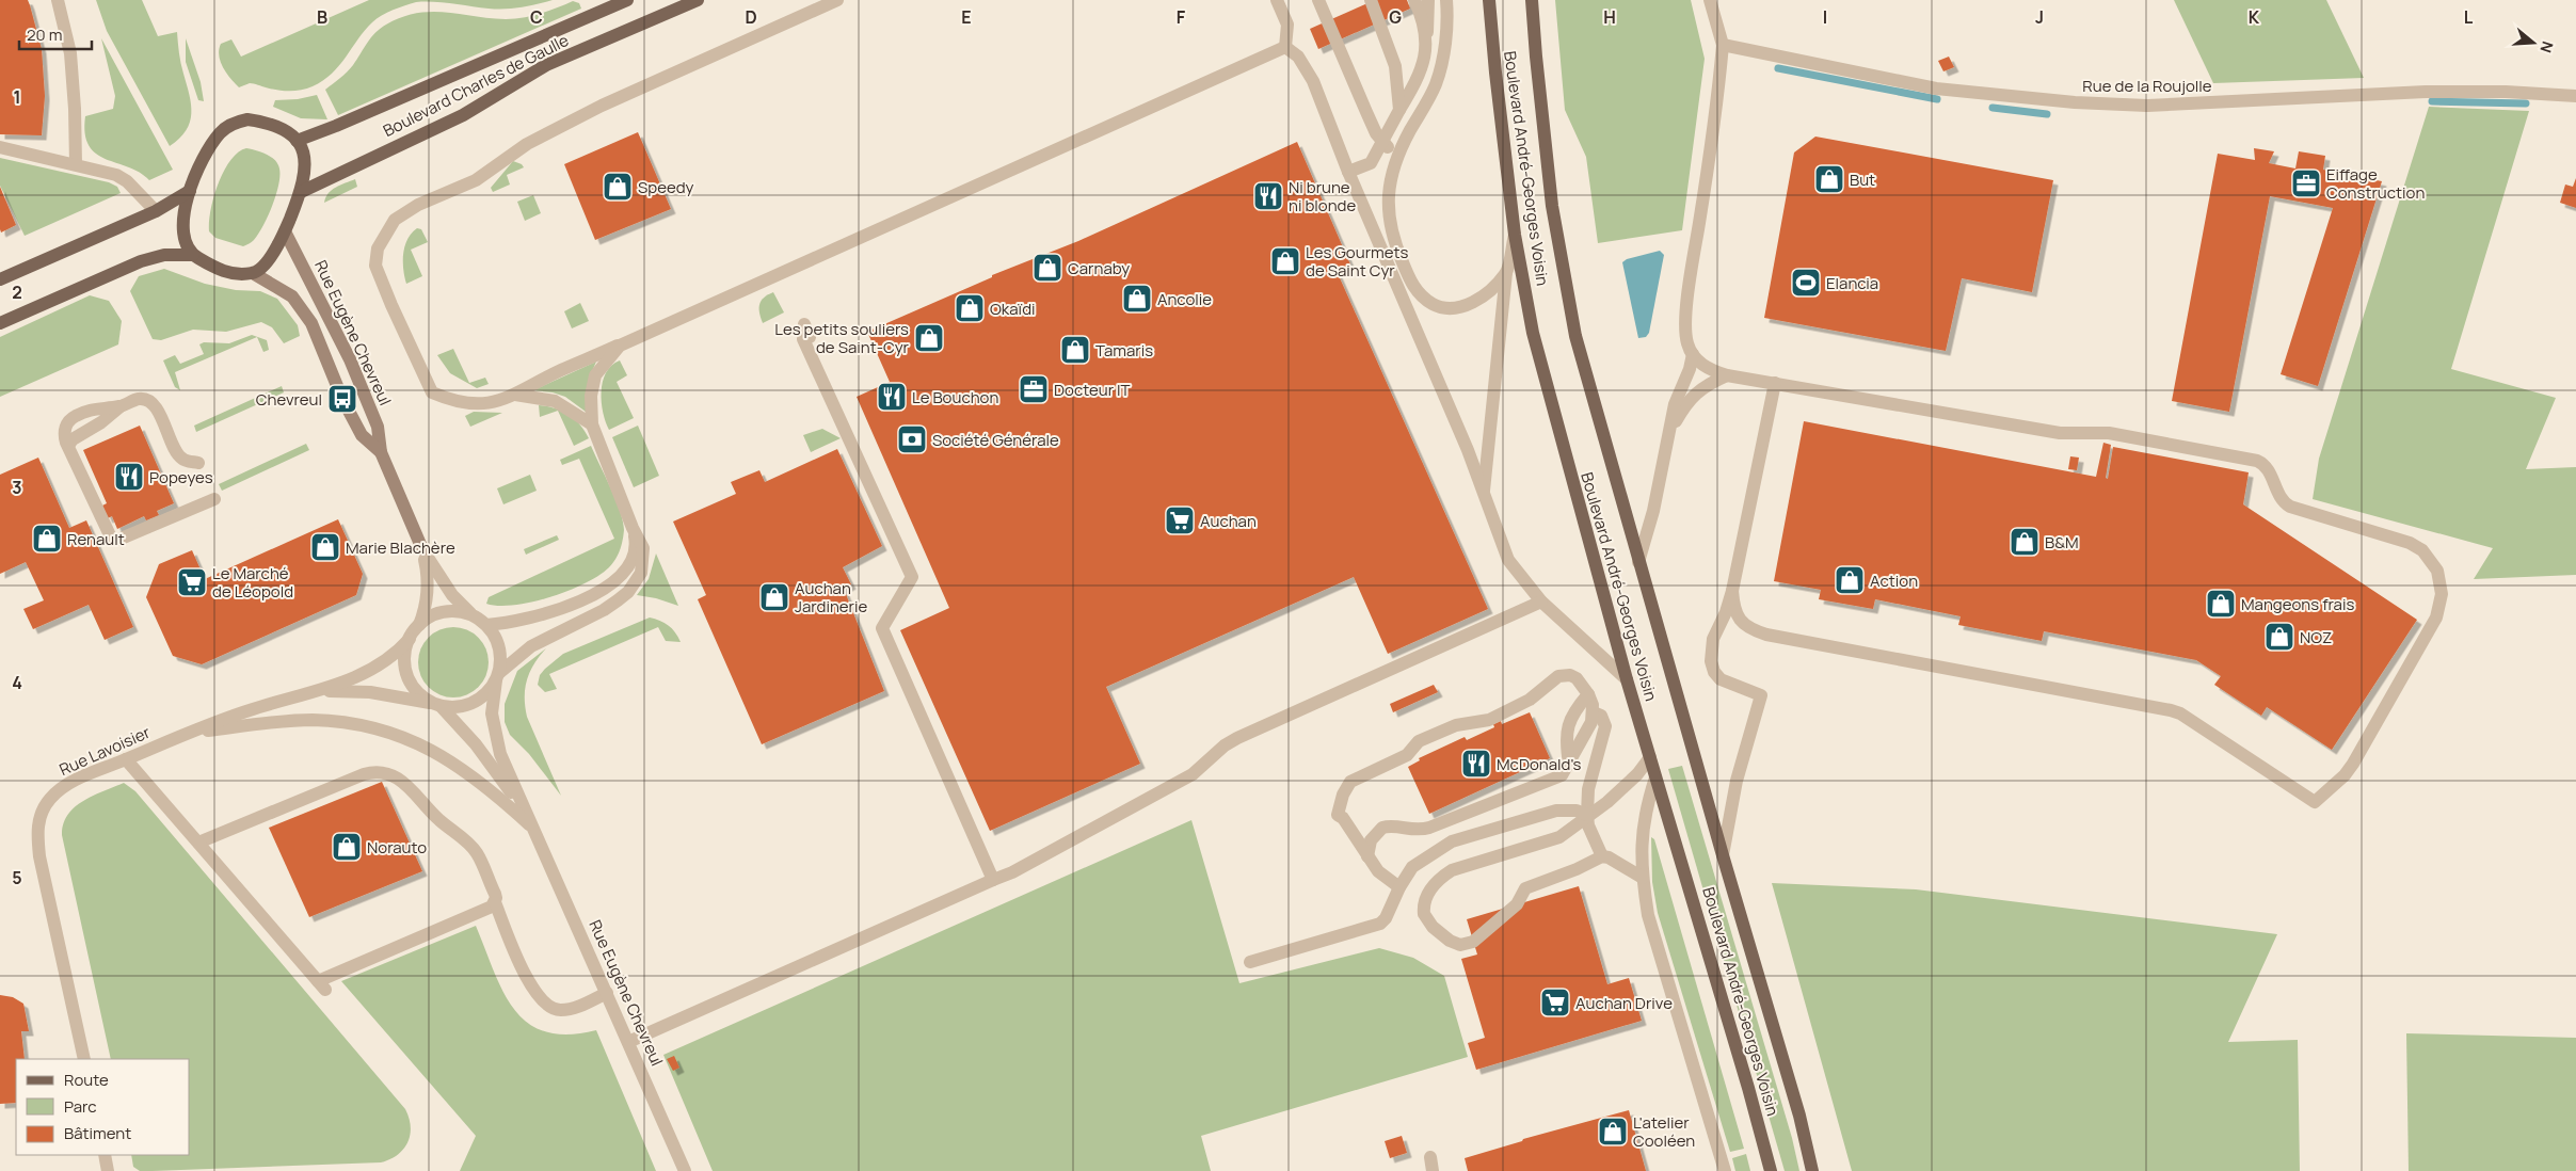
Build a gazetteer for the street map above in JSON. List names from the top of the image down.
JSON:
{
  "streets": {
    "main road": ["Boulevard Charles de Gaulle", "Boulevard André-Georges Voisin"],
    "street": ["Rue de la Roujolle", "Rue Eugène Chevreul", "Rue Lavoisier"]
  },
  "crossings": [
    ["Boulevard Charles de Gaulle", "Rue Eugène Chevreul"],
    ["Rue Eugène Chevreul", "Rue Lavoisier"]
  ],
  "places": {
    "shop": [
      "But",
      "Speedy",
      "Les Gourmets de Saint Cyr",
      "Carnaby",
      "Ancolie",
      "Okaïdi",
      "Les petits souliers de Saint-Cyr",
      "Tamaris",
      "Renault",
      "B&M",
      "Marie Blachère",
      "Action",
      "Auchan Jardinerie",
      "Mangeons frais",
      "NOZ",
      "Norauto",
      "L'atelier Cooléen"
    ],
    "office": ["Eiffage Construction", "Docteur IT"],
    "restaurant": [
      "Ni brune ni blonde",
      "Le Bouchon",
      "Popeyes",
      "McDonald's"
    ],
    "sports": ["Elancia"],
    "bus stop": ["Chevreul"],
    "bank": ["Société Générale"],
    "supermarket": ["Auchan", "Le Marché de Léopold", "Auchan Drive"]
  },
  "legend": ["Route", "Parc", "Bâtiment"],
  "scale_bar": "20 m",
  "north": "right",
  "grid": {
    "columns": [
      "B",
      "C",
      "D",
      "E",
      "F",
      "G",
      "H",
      "I",
      "J",
      "K",
      "L"
    ],
    "rows": [
      "1",
      "2",
      "3",
      "4",
      "5"
    ]
  }
}
